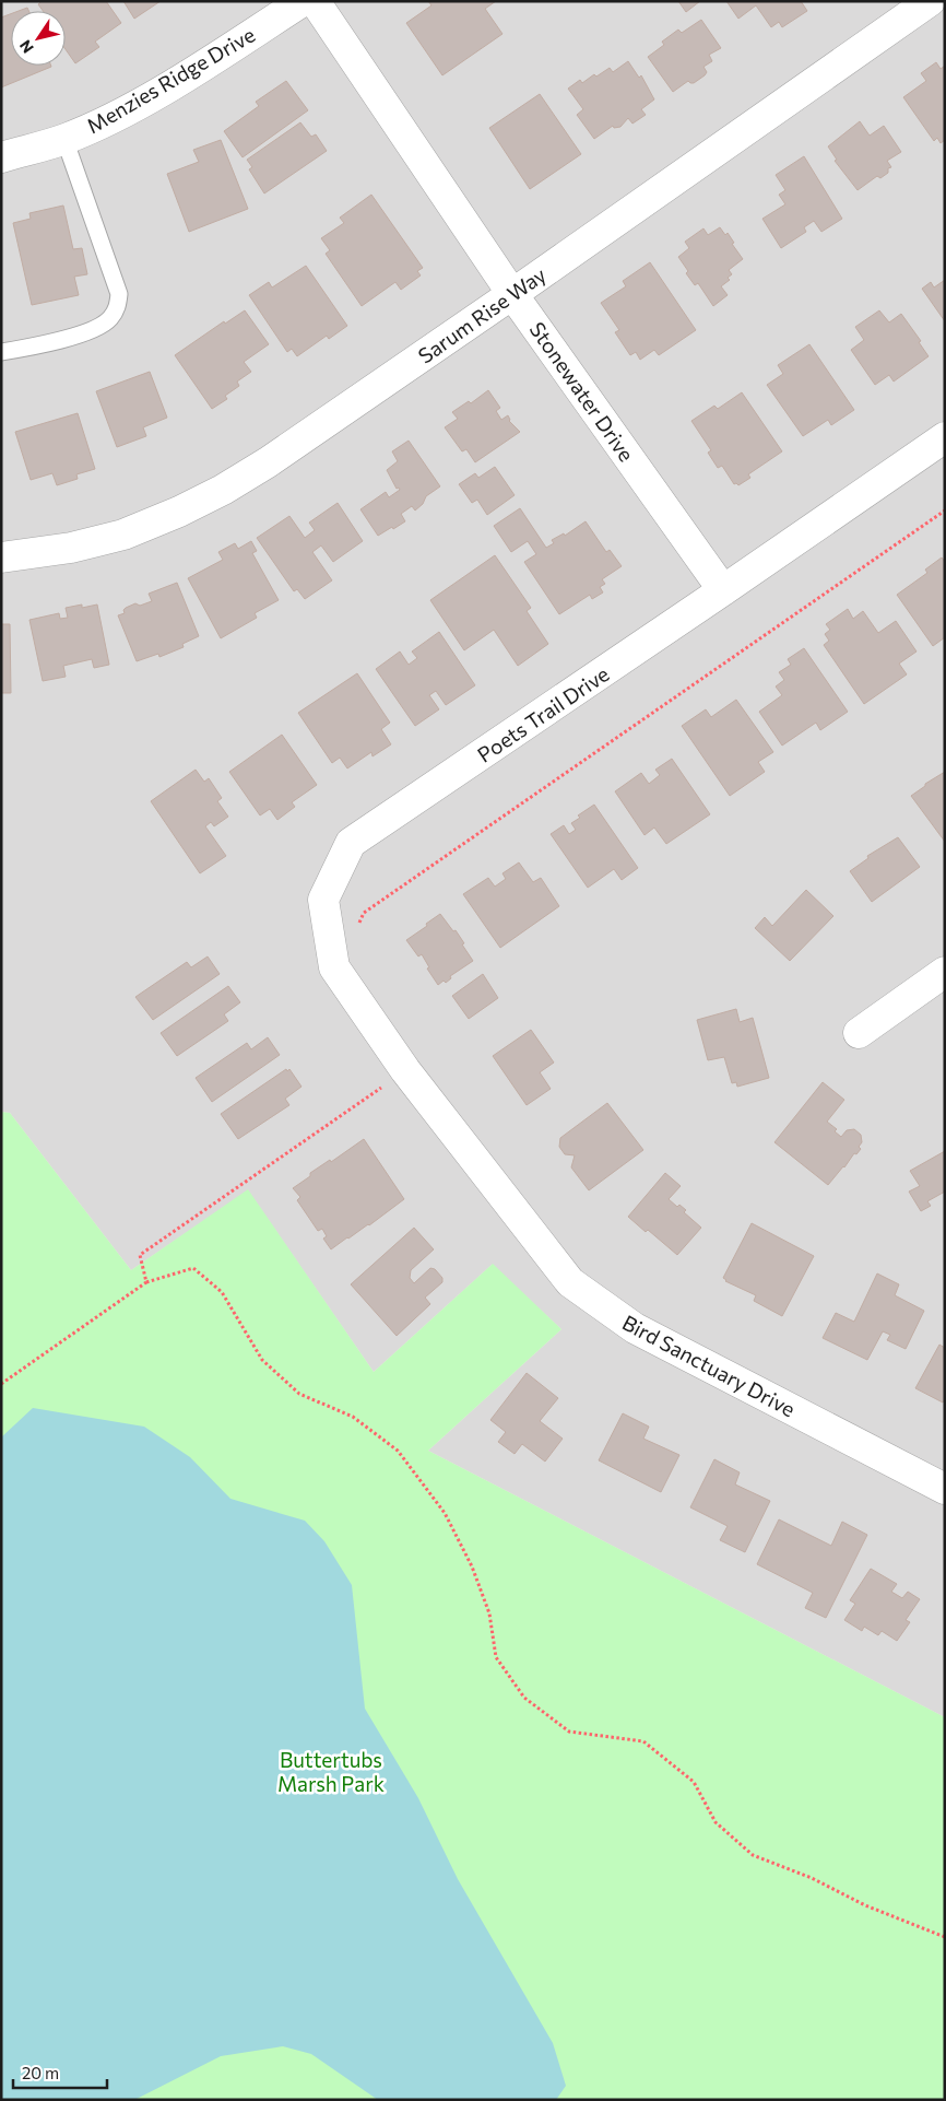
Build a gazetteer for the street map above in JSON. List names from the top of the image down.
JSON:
{
  "streets": {
    "street": [
      "Menzies Ridge Drive",
      "Sarum Rise Way",
      "Stonewater Drive",
      "Poets Trail Drive",
      "Bird Sanctuary Drive"
    ]
  },
  "crossings": [
    ["Sarum Rise Way", "Stonewater Drive"],
    ["Stonewater Drive", "Poets Trail Drive"],
    ["Poets Trail Drive", "Bird Sanctuary Drive"]
  ],
  "parks": ["Buttertubs Marsh Park"],
  "scale_bar": "20 m",
  "north": "bottom left"
}
